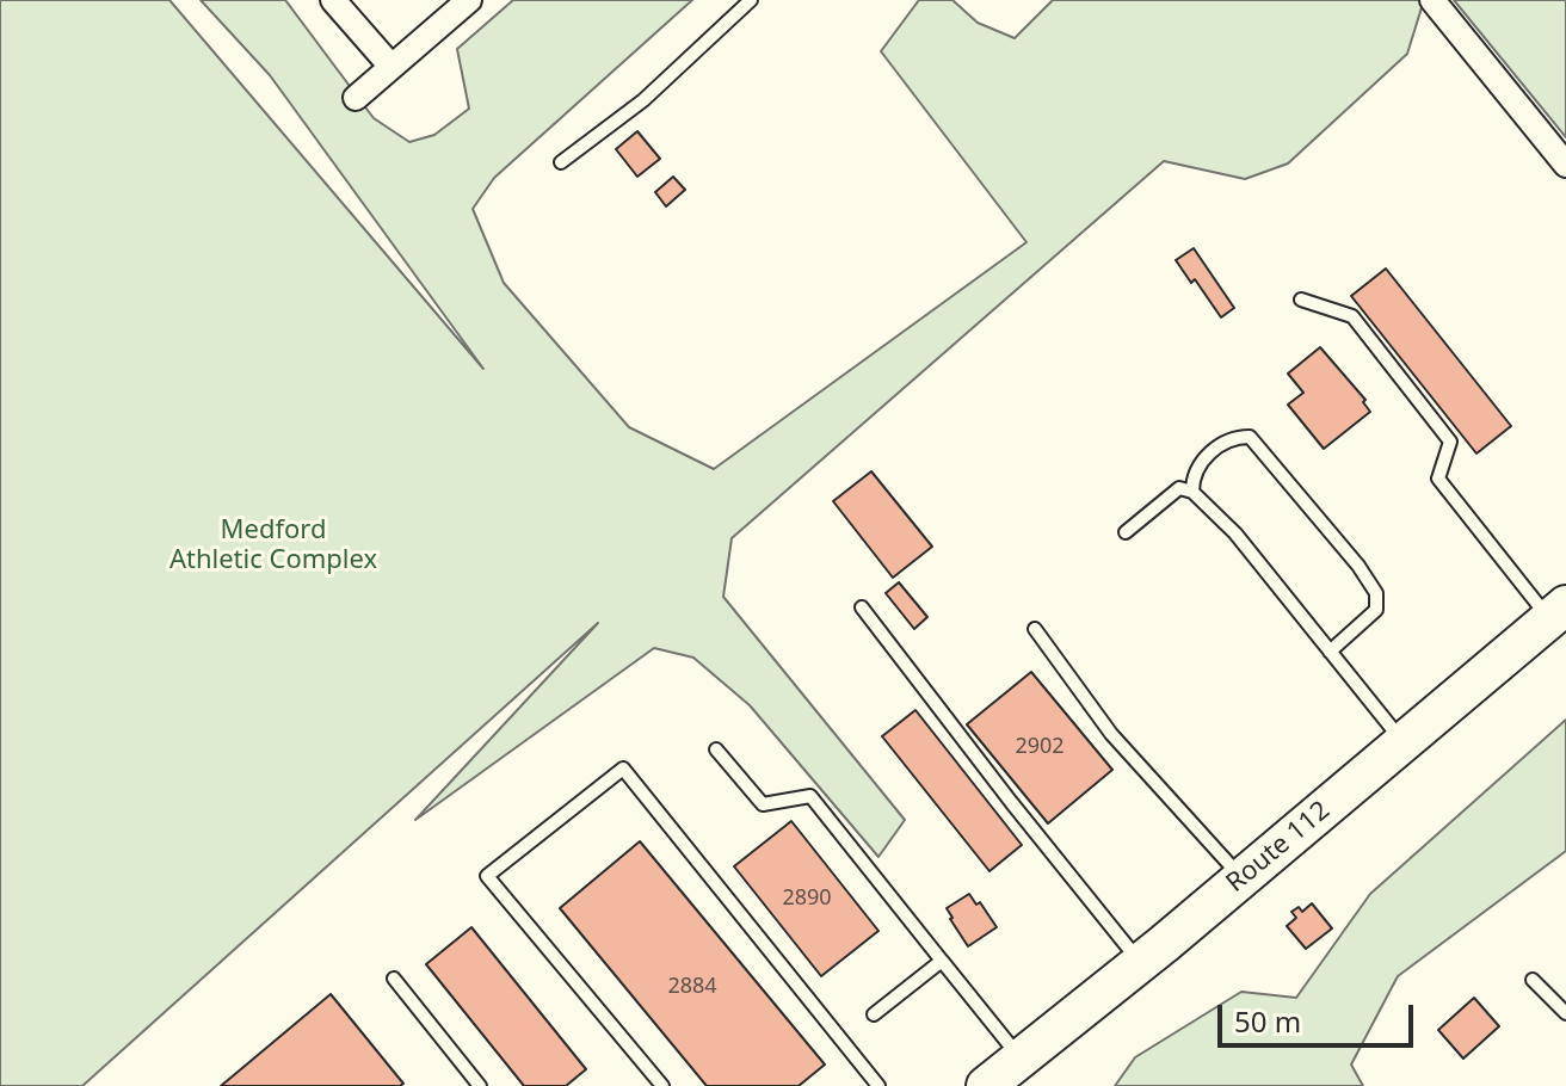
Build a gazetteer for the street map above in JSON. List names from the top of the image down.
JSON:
{
  "streets": {
    "main road": ["Route 112"]
  },
  "parks": ["Medford Athletic Complex"],
  "house_numbers": ["2902", "2890", "2884"],
  "scale_bar": "50 m"
}
